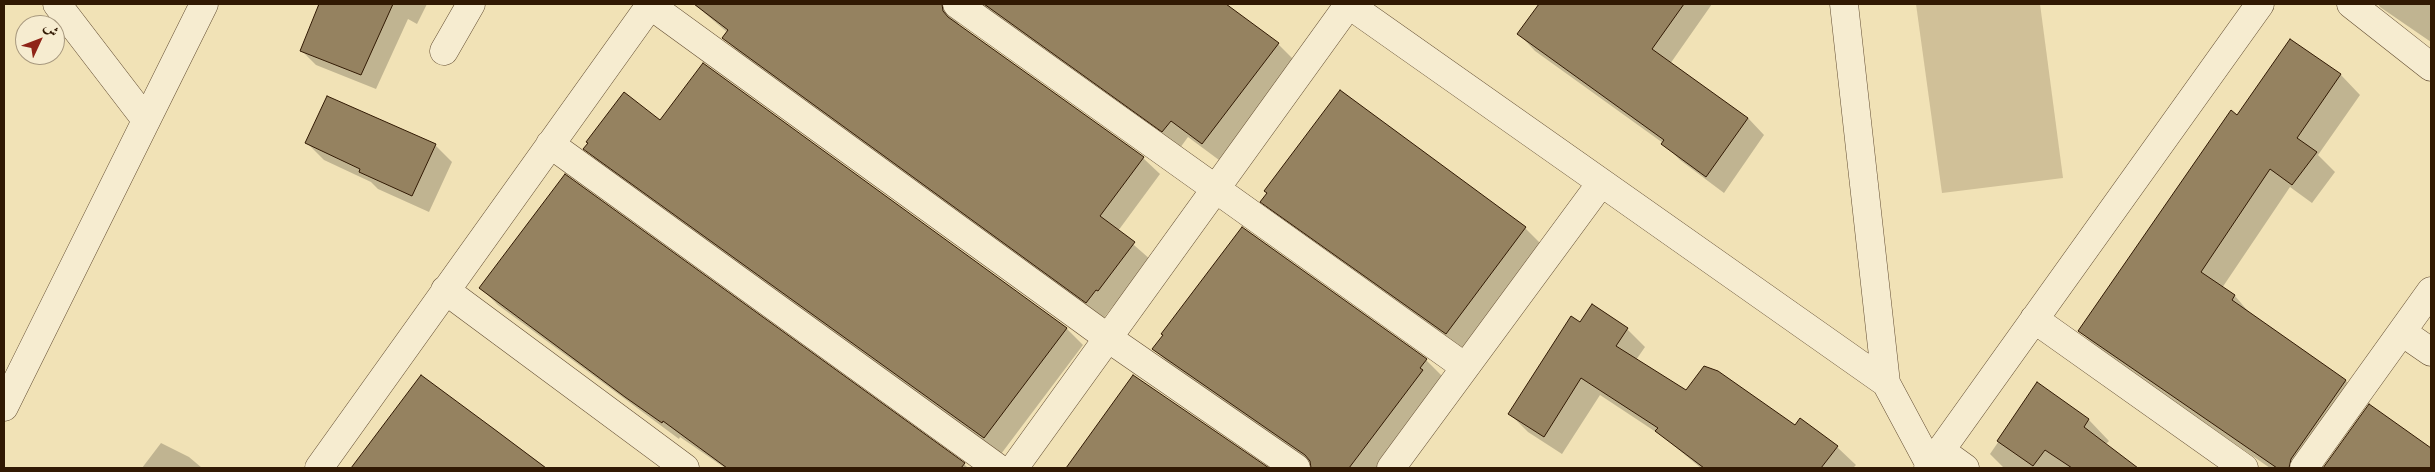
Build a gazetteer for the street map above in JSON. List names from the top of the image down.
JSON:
{
  "north": "top right"
}
